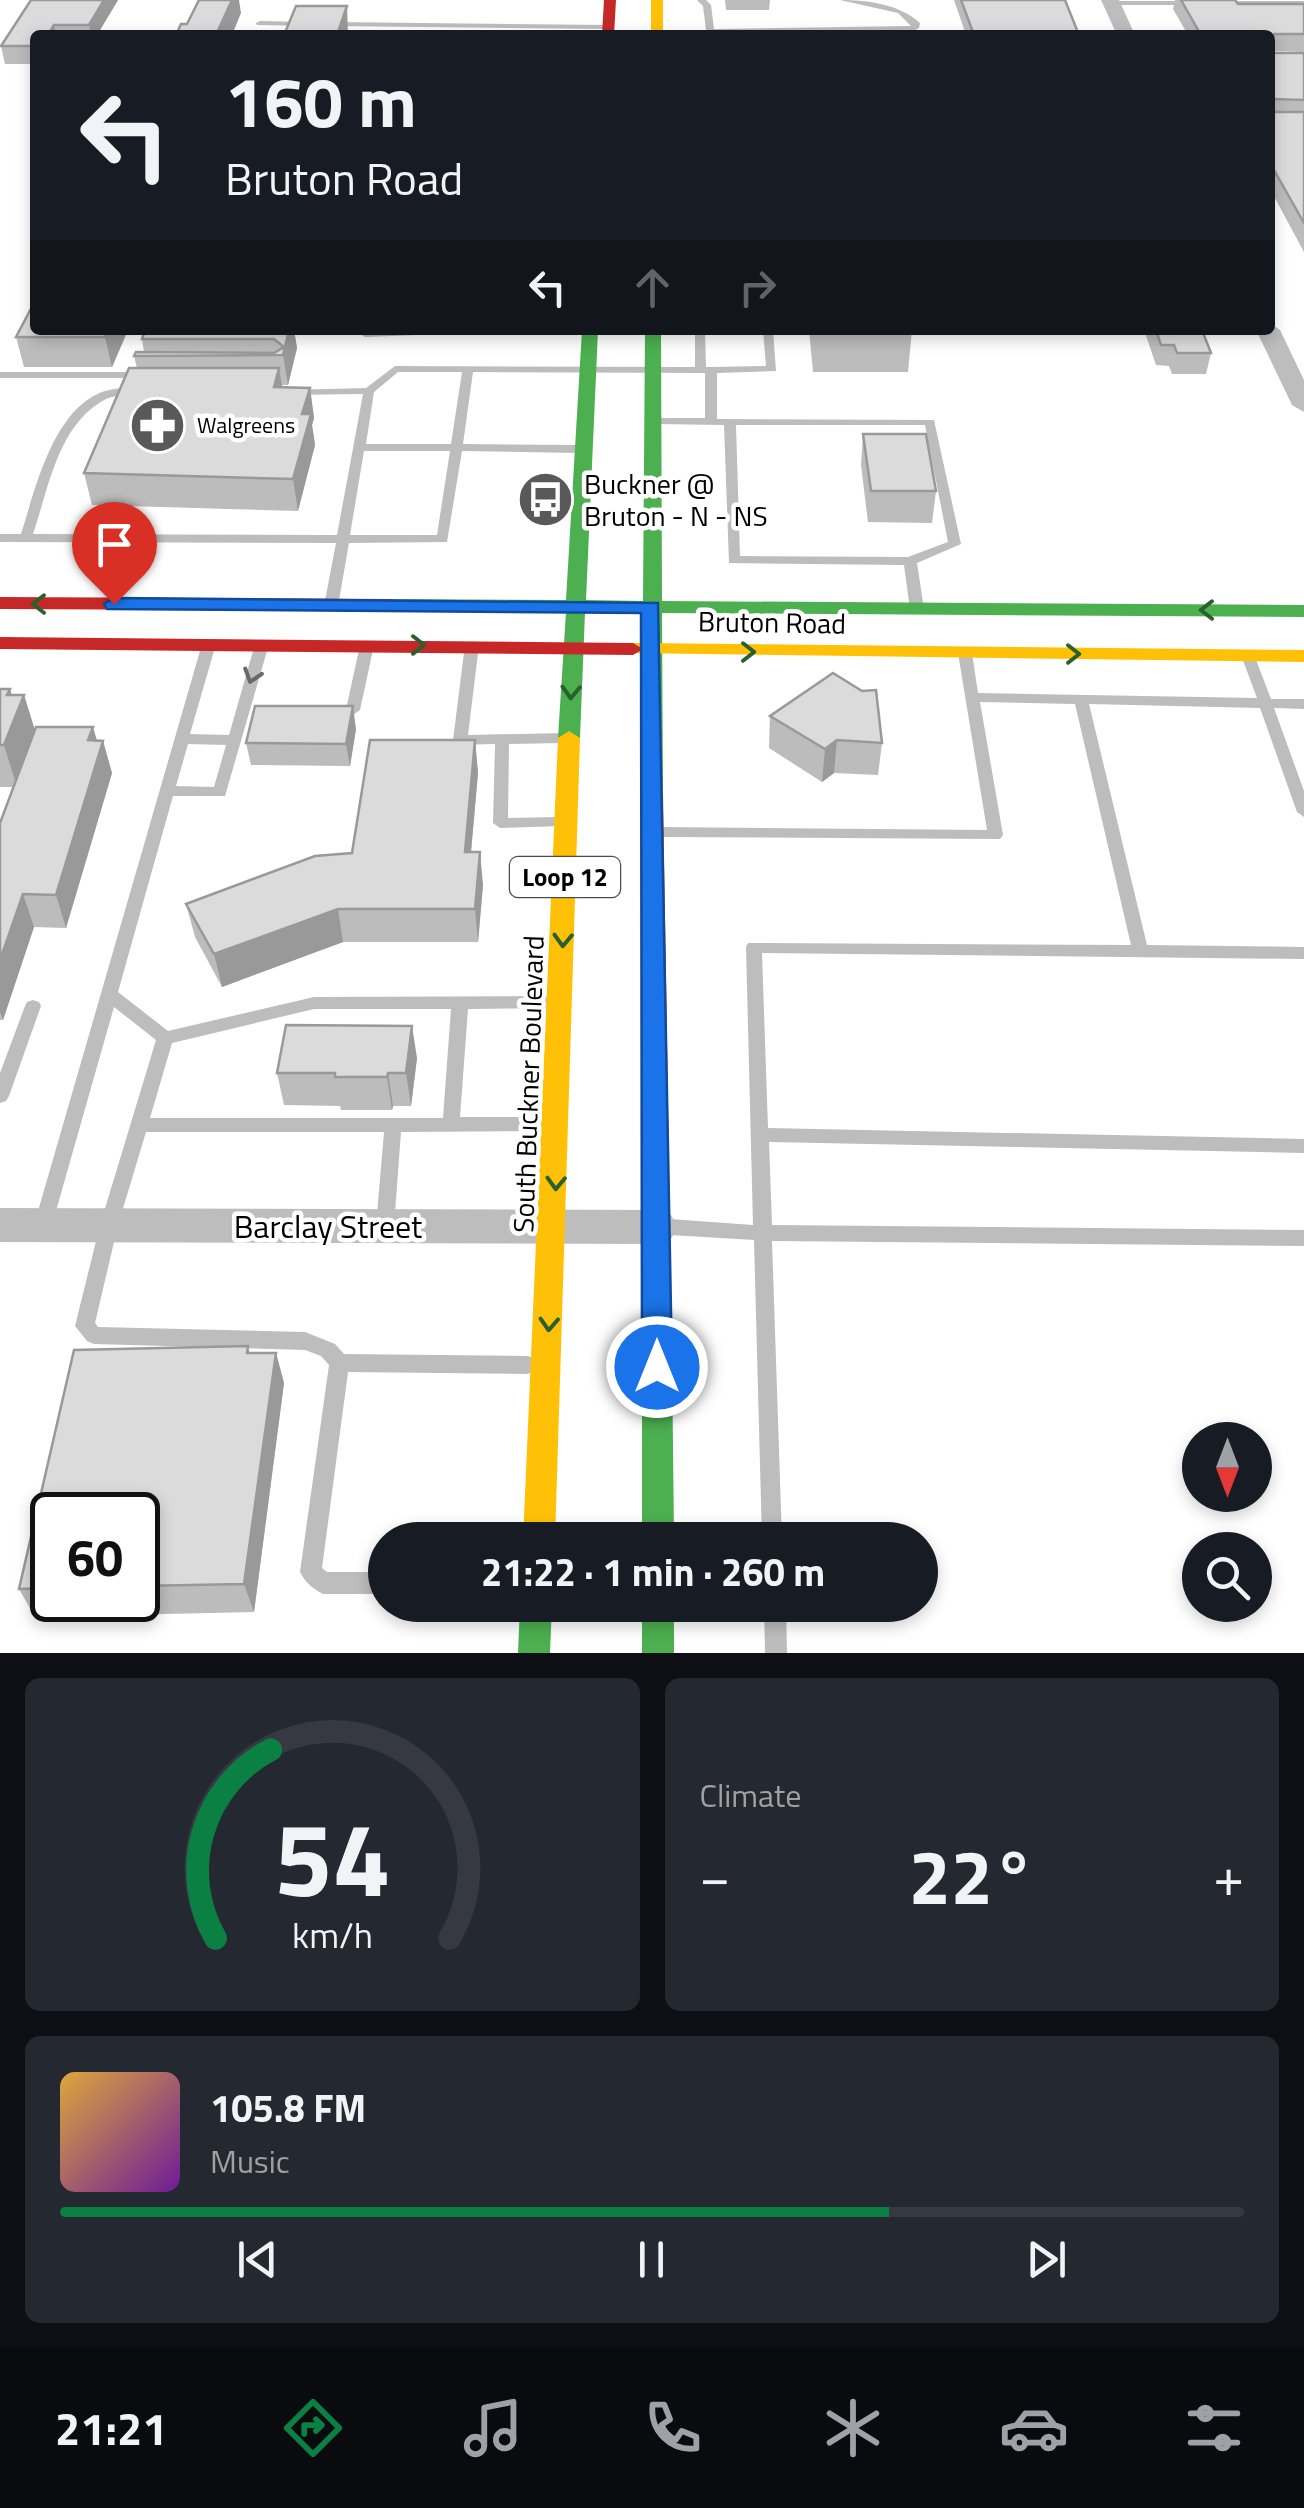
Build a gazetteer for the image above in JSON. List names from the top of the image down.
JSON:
{
  "streets": {
    "main road": ["Bruton Road", "Loop 12", "South Buckner Boulevard"],
    "street": ["Barclay Street"]
  },
  "crossings": [
    ["Bruton Road", "Loop 12"],
    ["Bruton Road", "South Buckner Boulevard"],
    ["Loop 12", "Barclay Street"],
    ["South Buckner Boulevard", "Barclay Street"]
  ],
  "places": {
    "pharmacy": ["Walgreens"],
    "bus stop": ["Buckner @ Bruton - N - NS"]
  },
  "north": "bottom",
  "page": {
    "turn": ["160 m", "Bruton Road"],
    "limit": "60",
    "trip": "21:22 · 1 min · 260 m",
    "tile": "Climate",
    "heat": ["−", "22°", "+"],
    "song": ["105.8 FM", "Music"],
    "tabs": "21:21",
    "gauge": ["54", "km/h"]
  }
}
